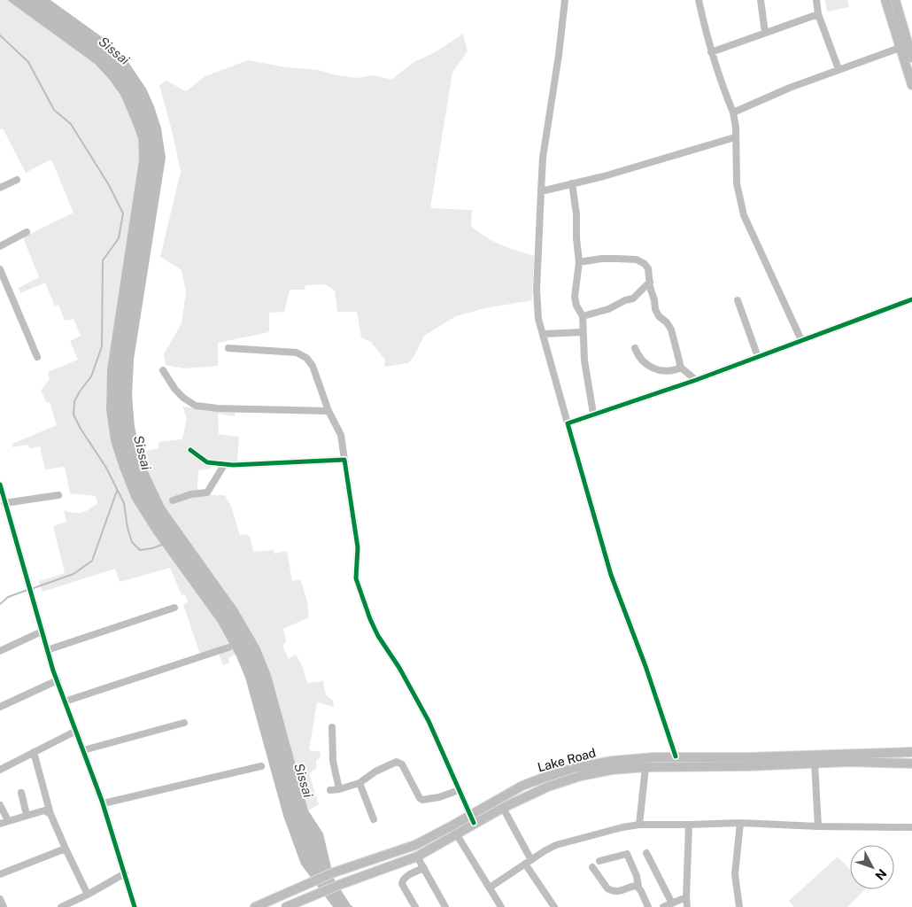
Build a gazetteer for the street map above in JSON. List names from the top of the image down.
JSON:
{
  "streets": {
    "main road": ["Lake Road"]
  },
  "water": ["Sissai"],
  "north": "bottom right"
}
